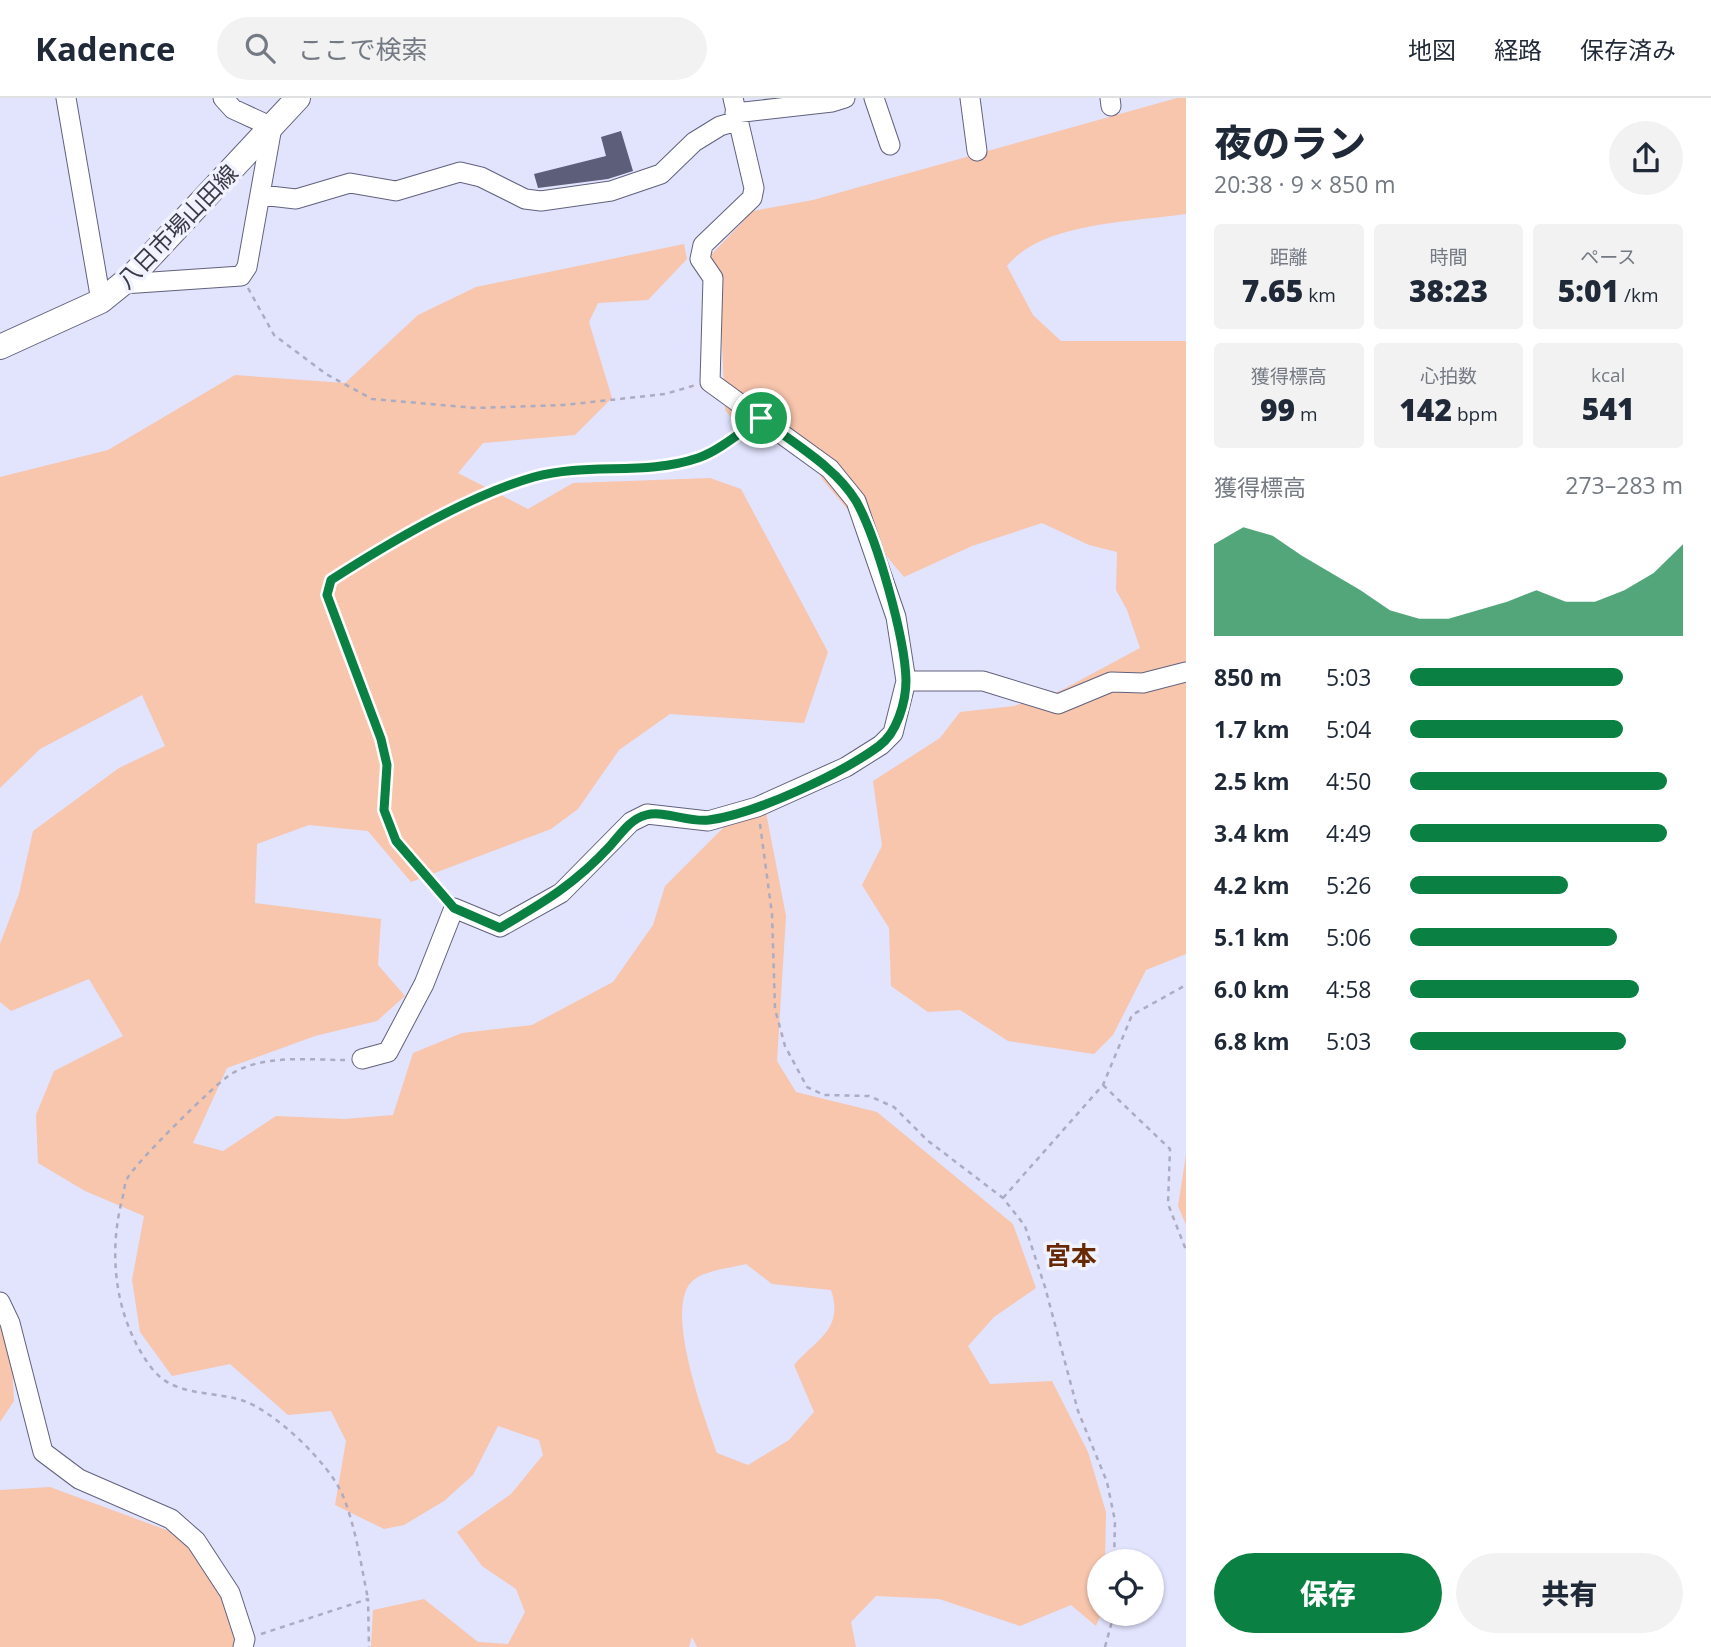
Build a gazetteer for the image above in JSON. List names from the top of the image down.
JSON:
{
  "streets": {
    "main road": ["八日市場山田線"]
  },
  "districts": ["宮本"],
  "page": {
    "header": "Kadence",
    "search": "ここで検索",
    "nav": ["地図", "経路", "保存済み"],
    "heading": ["夜のラン", "20:38 · 9 × 850 m"],
    "stats": [
      ["距離", "7.65 km"],
      ["時間", "38:23"],
      ["ペース", "5:01 /km"],
      ["獲得標高", "99 m"],
      ["心拍数", "142 bpm"],
      ["kcal", "541"]
    ],
    "chart": ["獲得標高", "273–283 m"],
    "list": [
      {
        "name": "850 m",
        "note": "5:03"
      },
      {
        "name": "1.7 km",
        "note": "5:04"
      },
      {
        "name": "2.5 km",
        "note": "4:50"
      },
      {
        "name": "3.4 km",
        "note": "4:49"
      },
      {
        "name": "4.2 km",
        "note": "5:26"
      },
      {
        "name": "5.1 km",
        "note": "5:06"
      },
      {
        "name": "6.0 km",
        "note": "4:58"
      },
      {
        "name": "6.8 km",
        "note": "5:03"
      }
    ],
    "buttons": ["保存", "共有"]
  }
}
